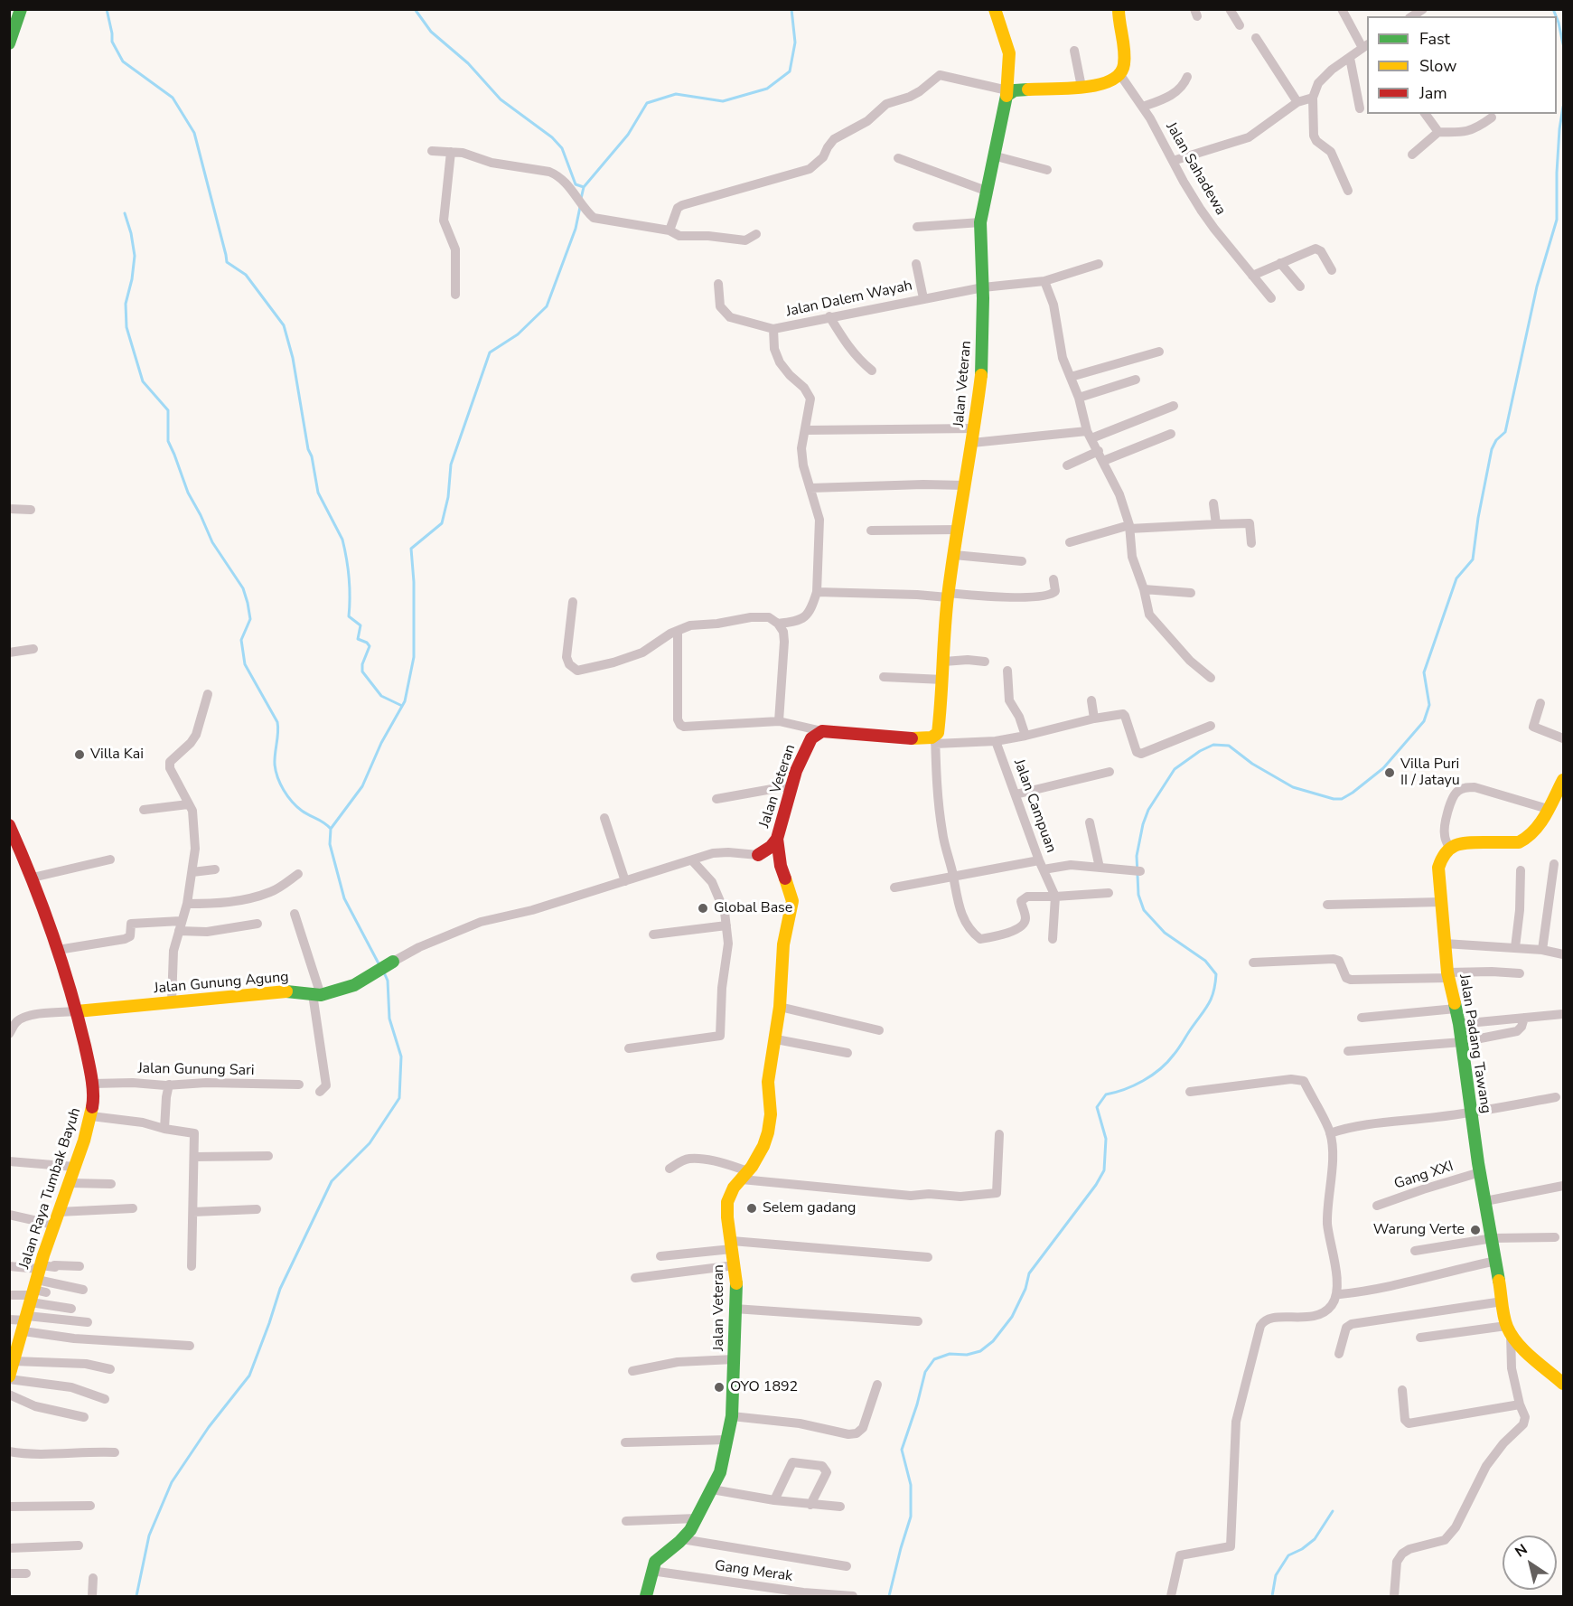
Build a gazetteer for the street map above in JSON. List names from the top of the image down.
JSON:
{
  "streets": {
    "street": [
      "Jalan Sahadewa",
      "Jalan Dalem Wayah",
      "Jalan Veteran",
      "Jalan Campuan",
      "Jalan Gunung Agung",
      "Jalan Padang Tawang",
      "Jalan Gunung Sari",
      "Gang XXI",
      "Jalan Raya Tumbak Bayuh",
      "Gang Merak"
    ]
  },
  "crossings": [
    ["Jalan Dalem Wayah", "Jalan Veteran"],
    ["Jalan Veteran", "Gang Merak"],
    ["Jalan Gunung Agung", "Jalan Raya Tumbak Bayuh"],
    ["Jalan Padang Tawang", "Gang XXI"],
    ["Jalan Gunung Sari", "Jalan Raya Tumbak Bayuh"]
  ],
  "places": [
    "Villa Kai",
    "Villa Puri II / Jatayu",
    "Global Base",
    "Selem gadang",
    "Warung Verte",
    "OYO 1892"
  ],
  "legend": ["Fast", "Slow", "Jam"],
  "north": "top left"
}
